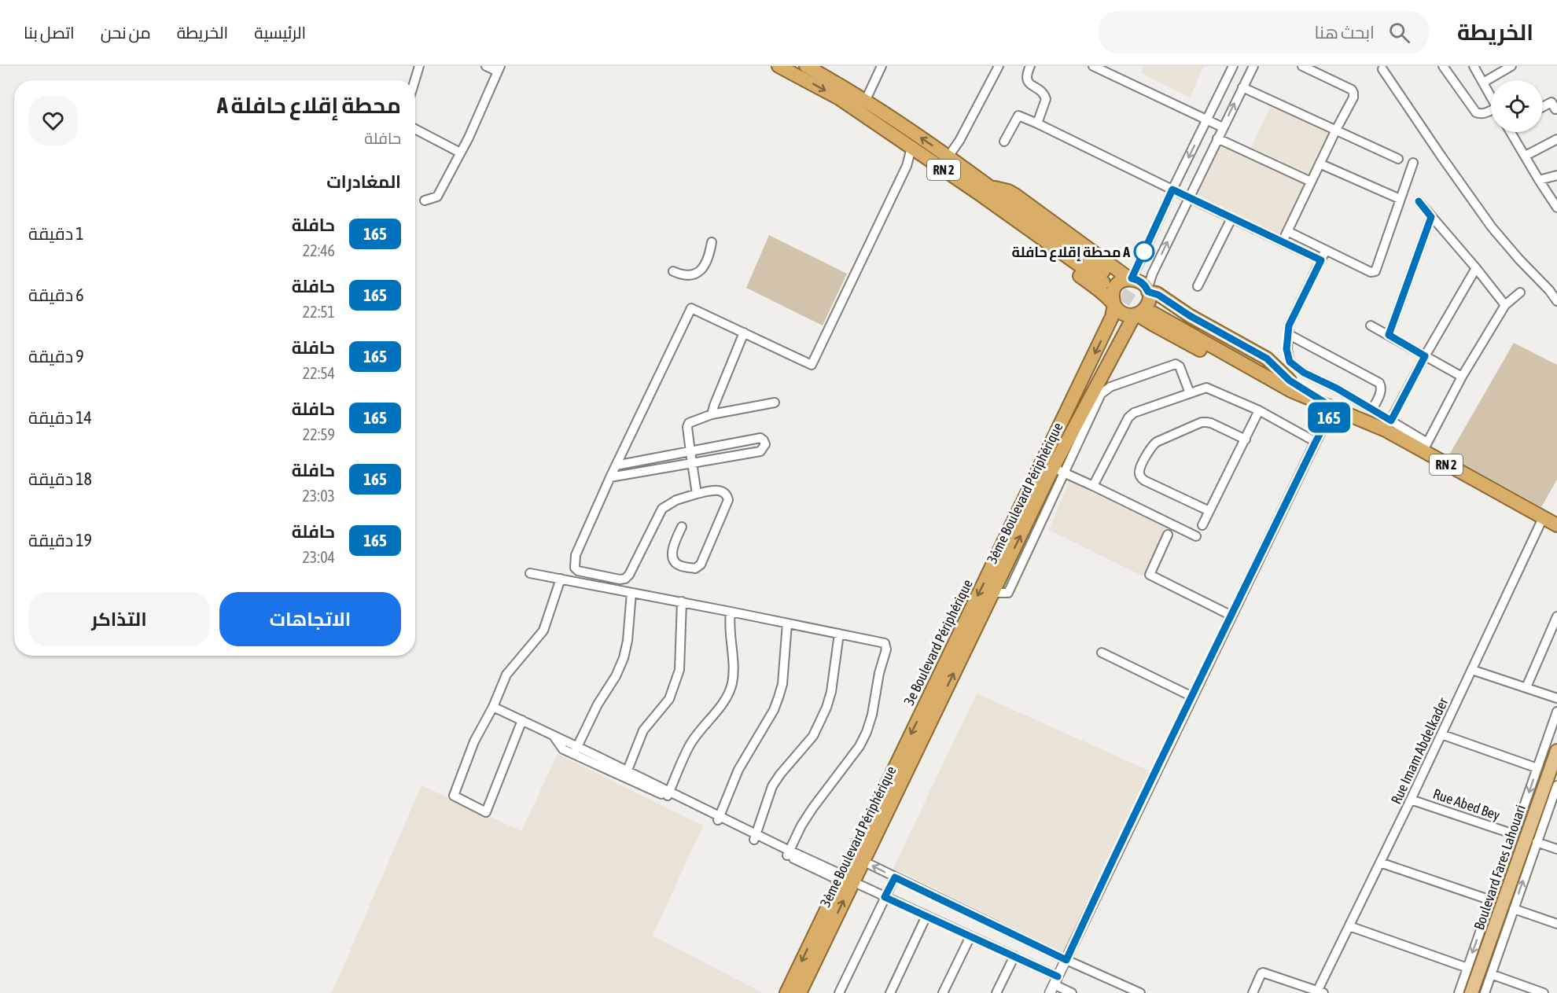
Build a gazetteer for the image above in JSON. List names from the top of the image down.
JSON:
{
  "streets": {
    "highway": ["RN 2", "3ème Boulevard Périphérique", "3e Boulevard Périphérique"],
    "main road": ["Boulevard Fares Lahouari"],
    "street": ["Rue Imam Abdelkader", "Rue Abed Bey"]
  },
  "crossings": [
    ["RN 2", "Rue Imam Abdelkader"],
    ["3ème Boulevard Périphérique", "3e Boulevard Périphérique"],
    ["Rue Imam Abdelkader", "Rue Abed Bey"]
  ],
  "one_way": ["3ème Boulevard Périphérique", "3e Boulevard Périphérique"],
  "places": ["محطة إقلاع حافلة A"],
  "lines": ["bus line 165"],
  "page": {
    "header": "الخريطة",
    "search": "ابحث هنا",
    "nav": [
      "الرئيسية",
      "الخريطة",
      "من نحن",
      "اتصل بنا"
    ],
    "on_map": "165",
    "heading": [
      ["محطة إقلاع حافلة A", "حافلة"],
      "المغادرات"
    ],
    "list": [
      {
        "mark": "165",
        "name": "حافلة",
        "note": "22:46",
        "value": "1 دقيقة"
      },
      {
        "mark": "165",
        "name": "حافلة",
        "note": "22:51",
        "value": "6 دقيقة"
      },
      {
        "mark": "165",
        "name": "حافلة",
        "note": "22:54",
        "value": "9 دقيقة"
      },
      {
        "mark": "165",
        "name": "حافلة",
        "note": "22:59",
        "value": "14 دقيقة"
      },
      {
        "mark": "165",
        "name": "حافلة",
        "note": "23:03",
        "value": "18 دقيقة"
      },
      {
        "mark": "165",
        "name": "حافلة",
        "note": "23:04",
        "value": "19 دقيقة"
      }
    ],
    "buttons": ["الاتجاهات", "التذاكر"]
  }
}
